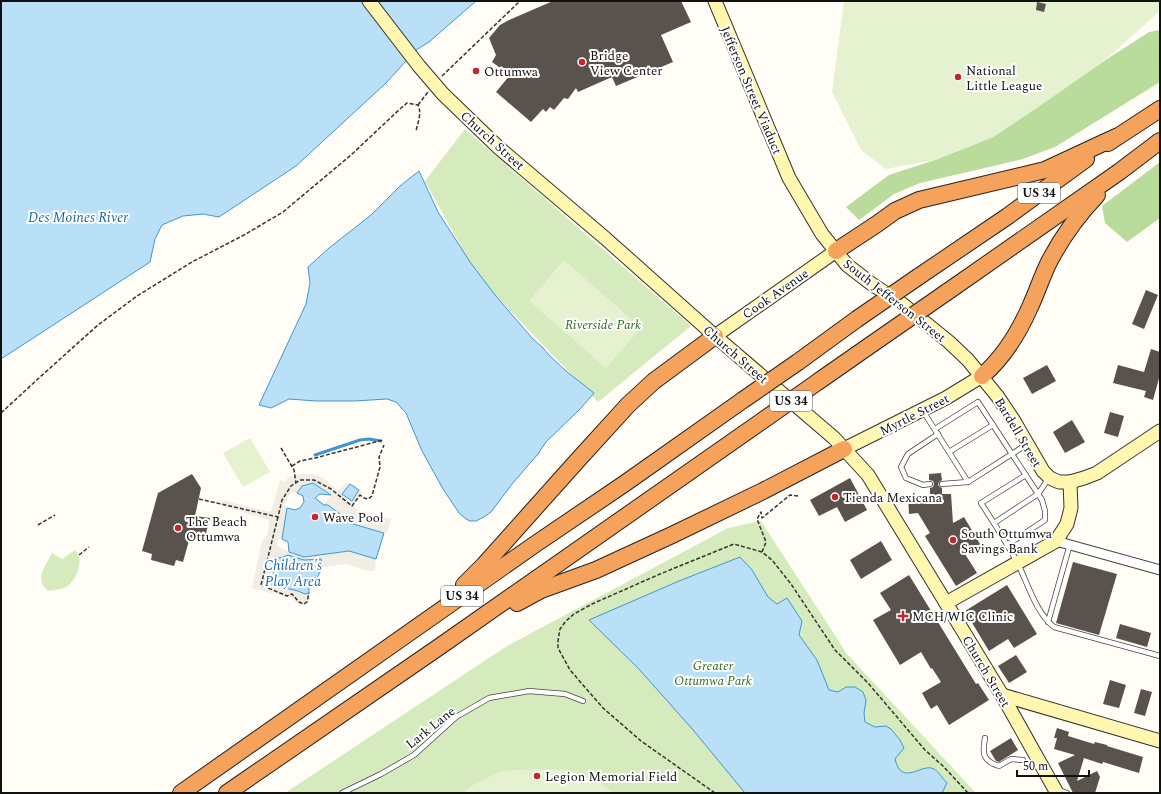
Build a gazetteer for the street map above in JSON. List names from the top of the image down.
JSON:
{
  "streets": {
    "highway": ["US 34"],
    "main road": [
      "Jefferson Street Viaduct",
      "Church Street",
      "Cook Avenue",
      "South Jefferson Street",
      "Myrtle Street",
      "Bardell Street"
    ],
    "lane": ["Lark Lane"]
  },
  "crossings": [
    ["Jefferson Street Viaduct", "South Jefferson Street"],
    ["Church Street", "Cook Avenue"],
    ["Church Street", "Myrtle Street"],
    ["Cook Avenue", "South Jefferson Street"],
    ["South Jefferson Street", "Myrtle Street"],
    ["South Jefferson Street", "Bardell Street"],
    ["Myrtle Street", "Bardell Street"]
  ],
  "water": ["Des Moines River", "Children's Play Area"],
  "parks": ["Riverside Park", "Greater Ottumwa Park"],
  "places": {
    "other": [
      "Bridge View Center",
      "Ottumwa",
      "National Little League",
      "Tienda Mexicana",
      "Wave Pool",
      "The Beach Ottumwa",
      "South Ottumwa Savings Bank",
      "Legion Memorial Field"
    ],
    "health": ["MCH/WIC Clinic"]
  },
  "scale_bar": "50 m"
}
